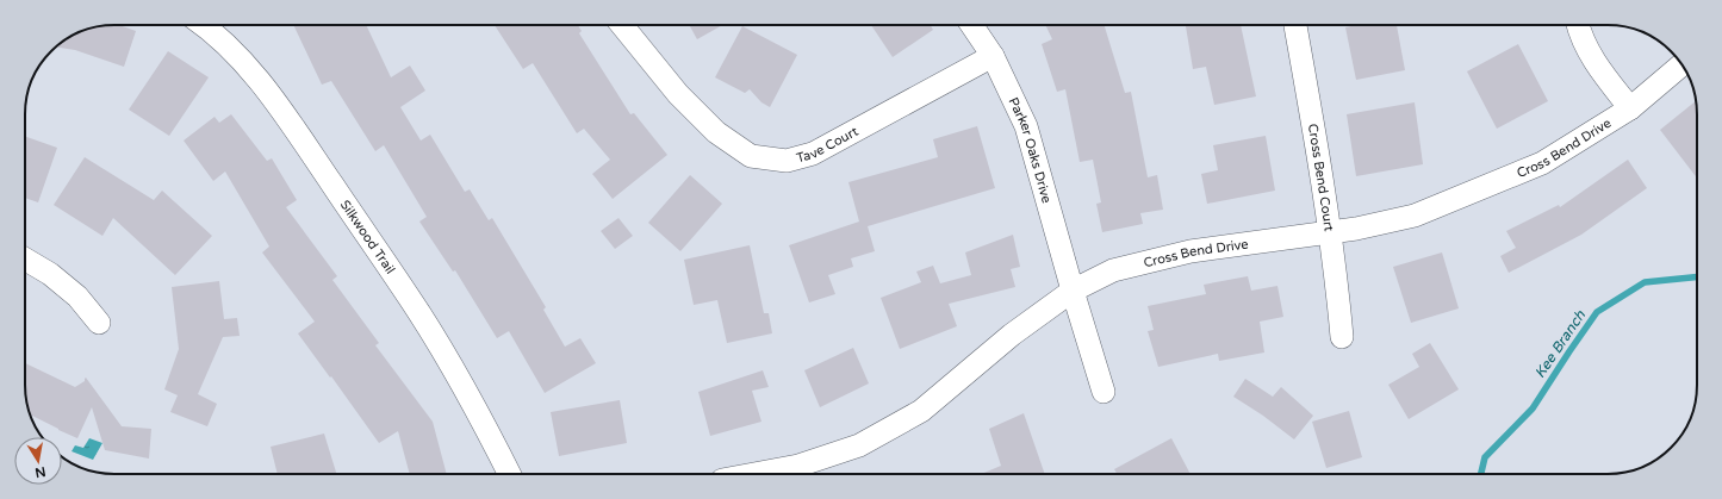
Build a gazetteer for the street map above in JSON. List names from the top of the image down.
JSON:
{
  "streets": {
    "street": [
      "Tave Court",
      "Cross Bend Drive",
      "Parker Oaks Drive",
      "Cross Bend Court",
      "Silkwood Trail"
    ]
  },
  "crossings": [
    ["Tave Court", "Parker Oaks Drive"],
    ["Cross Bend Drive", "Parker Oaks Drive"],
    ["Cross Bend Drive", "Cross Bend Court"]
  ],
  "water": ["Kee Branch"],
  "north": "bottom"
}
